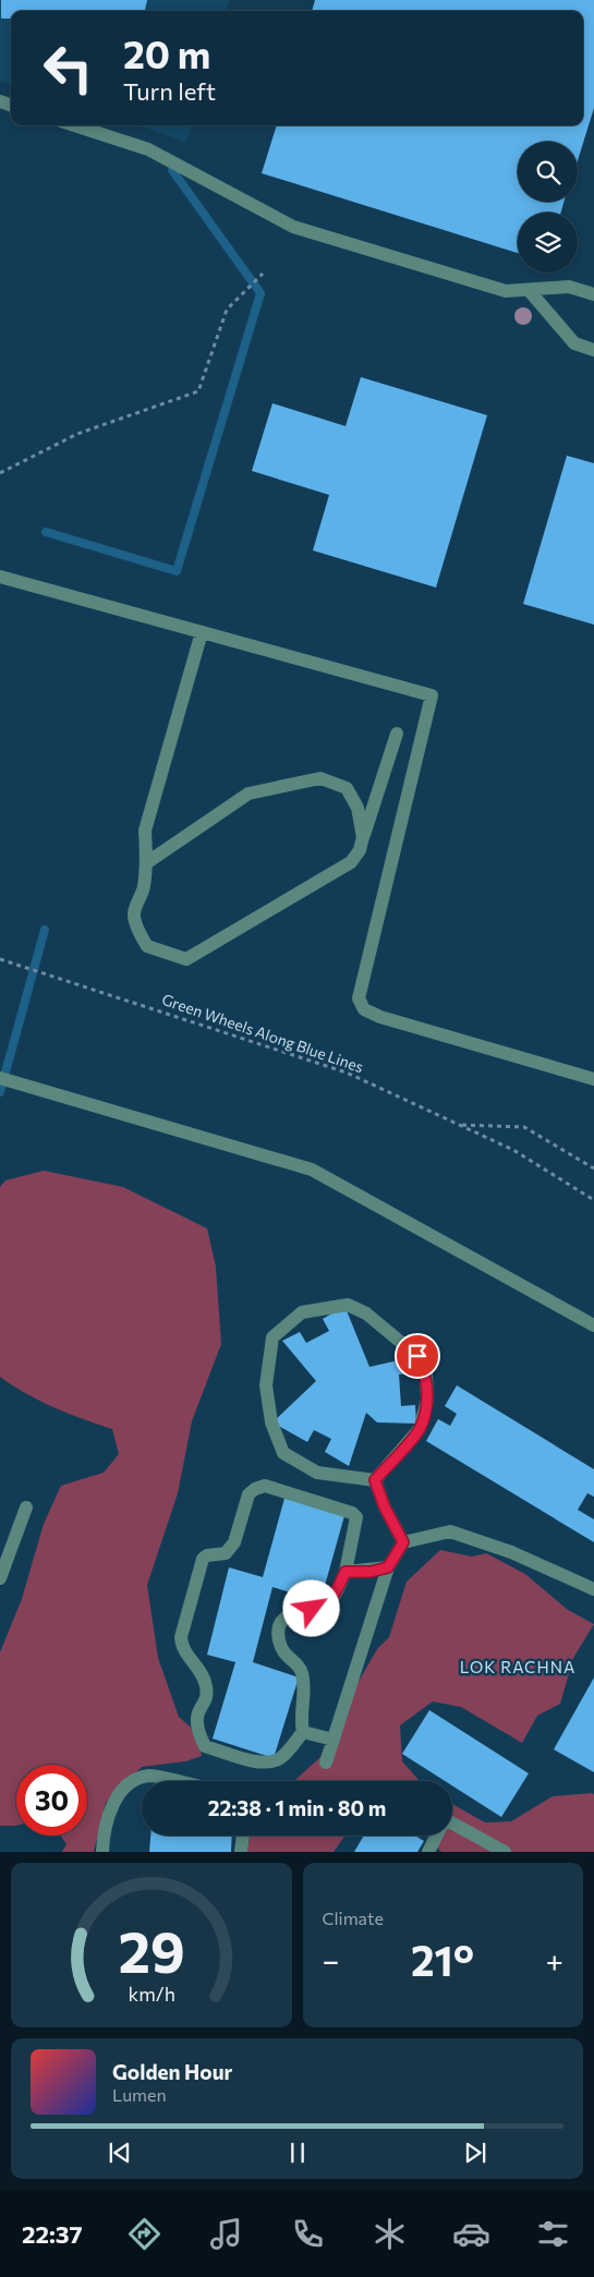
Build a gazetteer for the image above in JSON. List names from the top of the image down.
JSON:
{
  "streets": {
    "path": ["Green Wheels Along Blue Lines"]
  },
  "districts": ["LOK RACHNA"],
  "page": {
    "turn": ["20 m", "Turn left"],
    "limit": "30",
    "trip": "22:38 · 1 min · 80 m",
    "tile": "Climate",
    "heat": ["−", "21°", "+"],
    "song": ["Golden Hour", "Lumen"],
    "tabs": "22:37",
    "gauge": ["29", "km/h"]
  }
}
